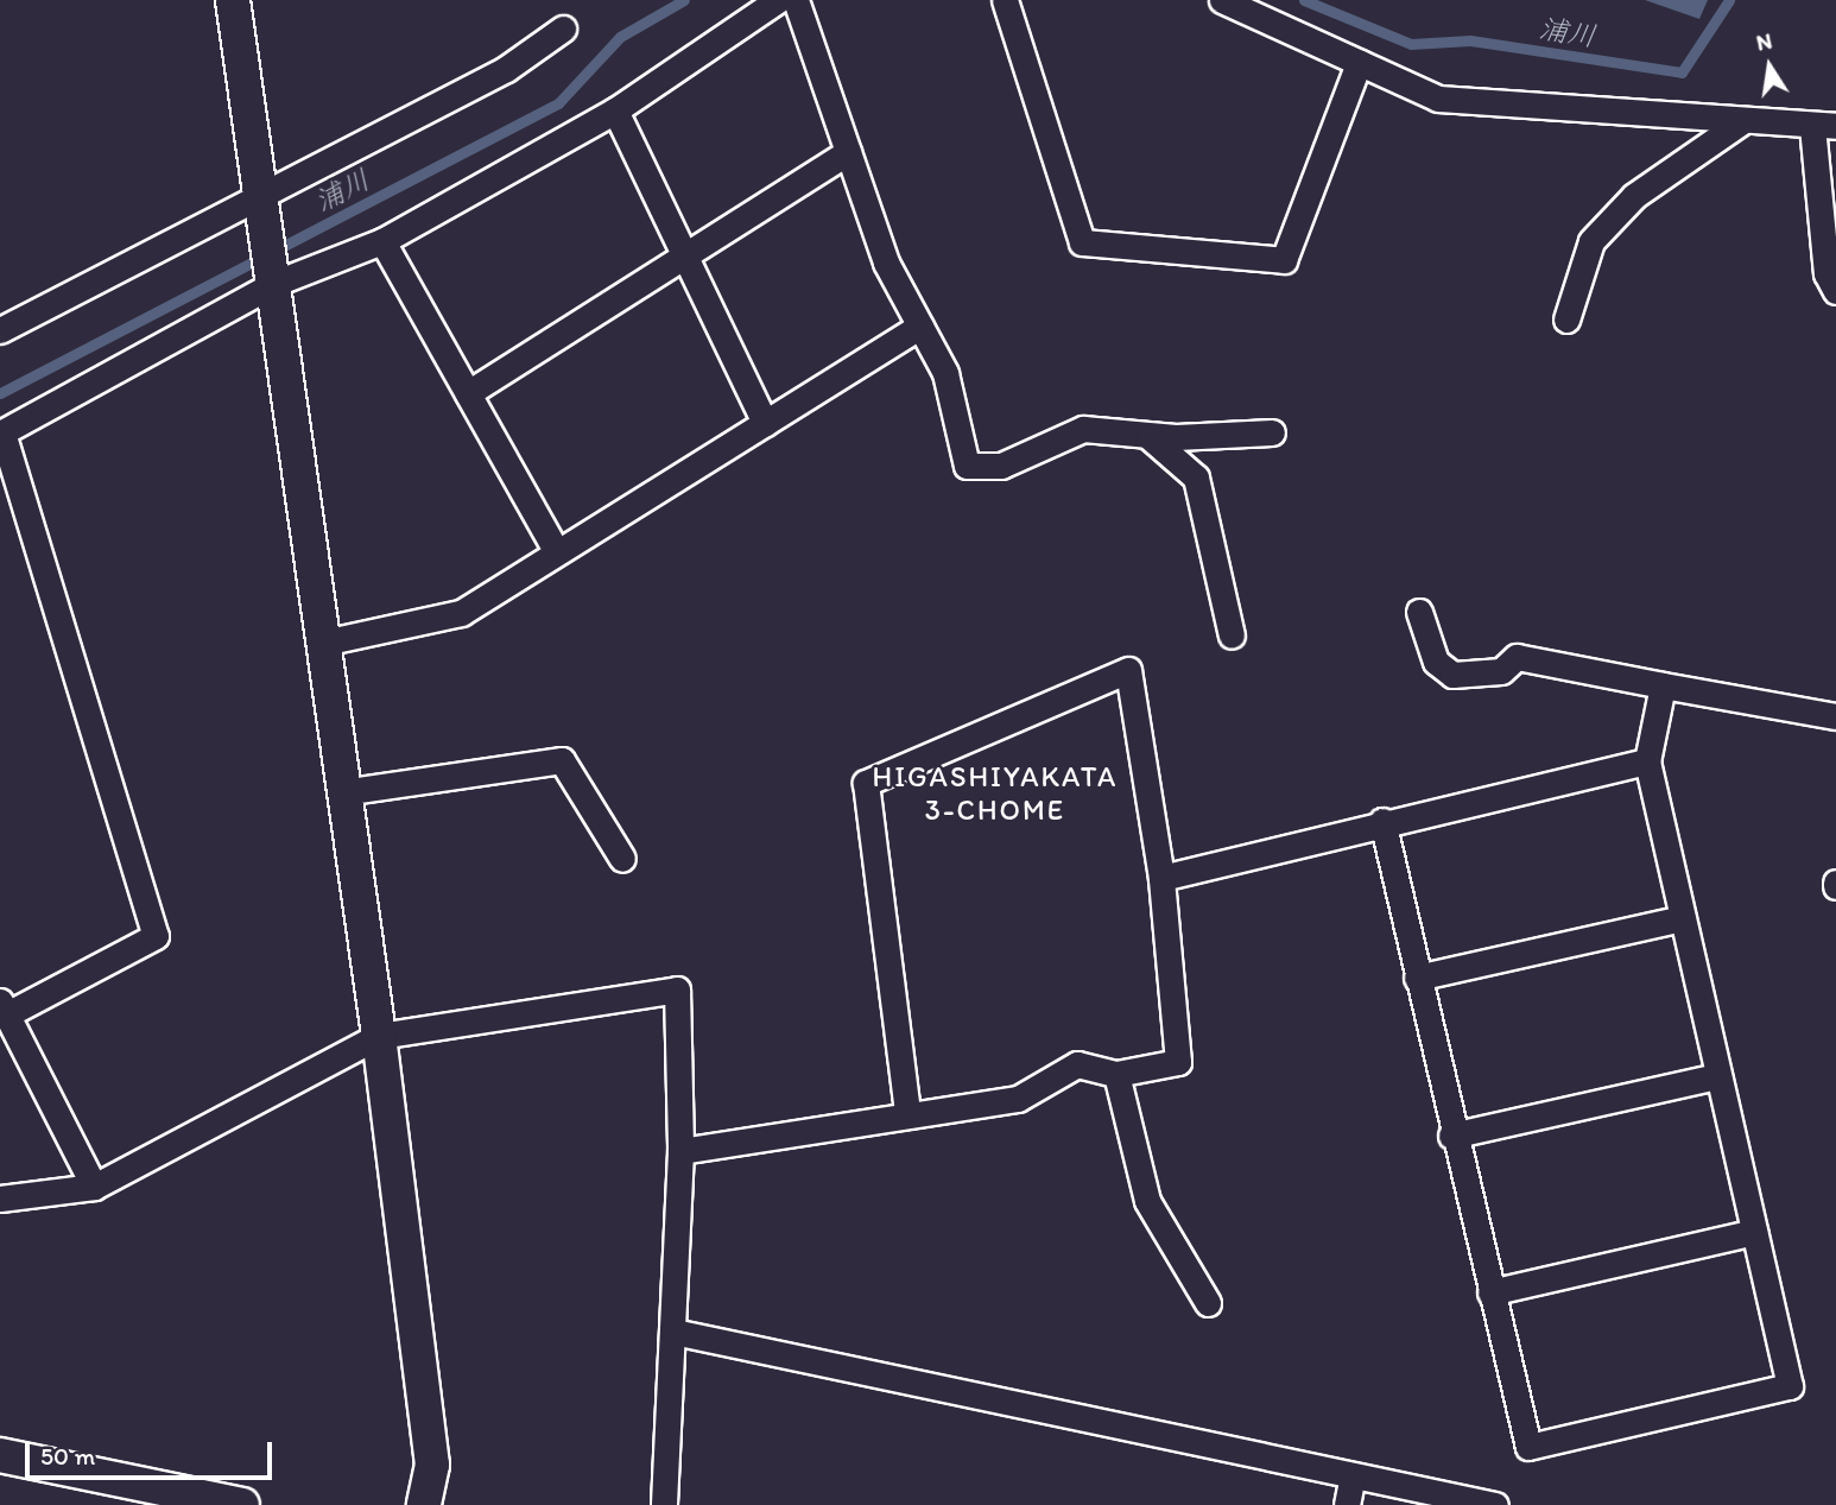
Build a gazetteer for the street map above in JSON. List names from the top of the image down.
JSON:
{
  "districts": ["HIGASHIYAKATA 3-CHOME"],
  "water": ["浦川"],
  "scale_bar": "50 m",
  "north": "top"
}
